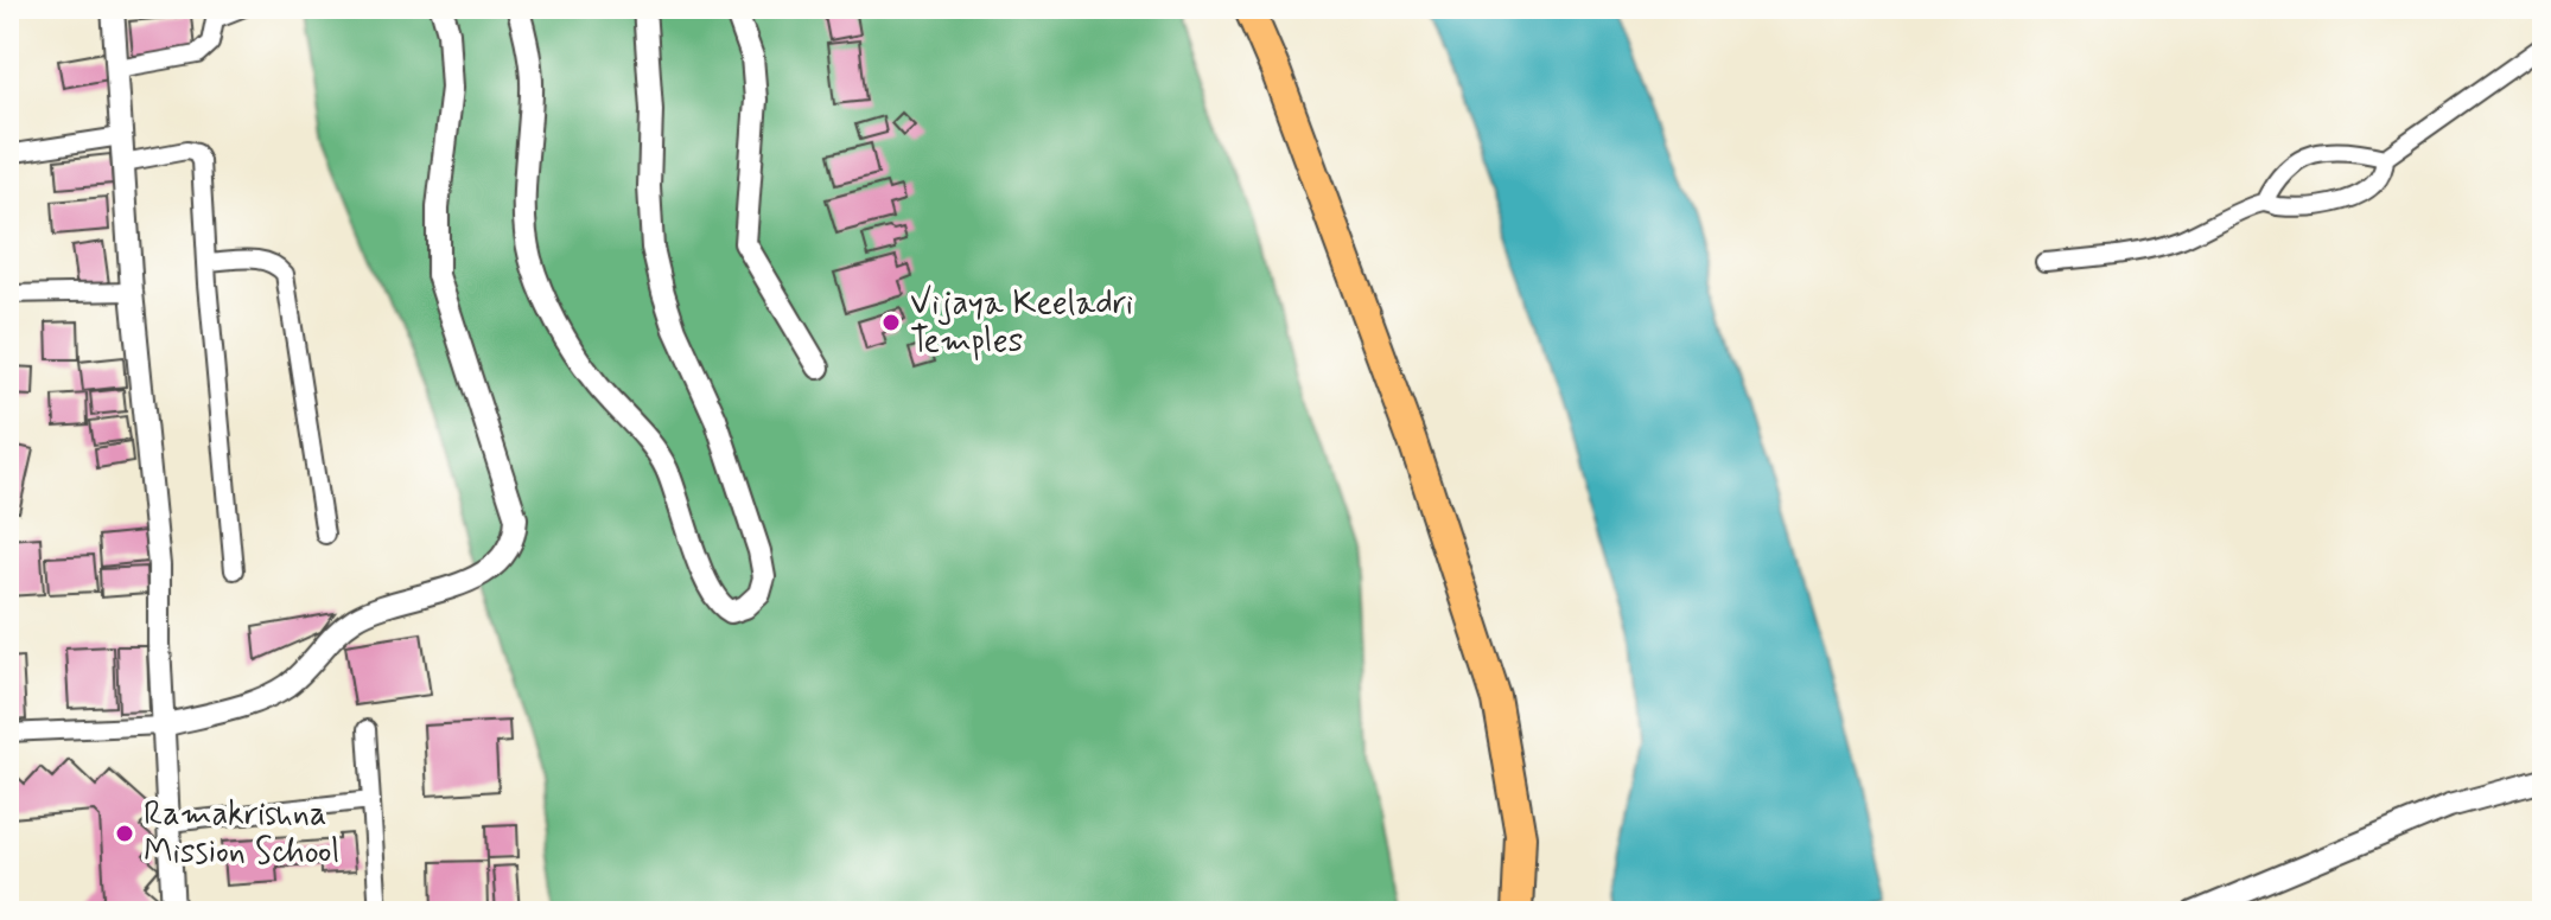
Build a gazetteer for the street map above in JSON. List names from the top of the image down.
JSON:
{
  "places": ["Vijaya Keeladri Temples", "Ramakrishna Mission School"]
}
